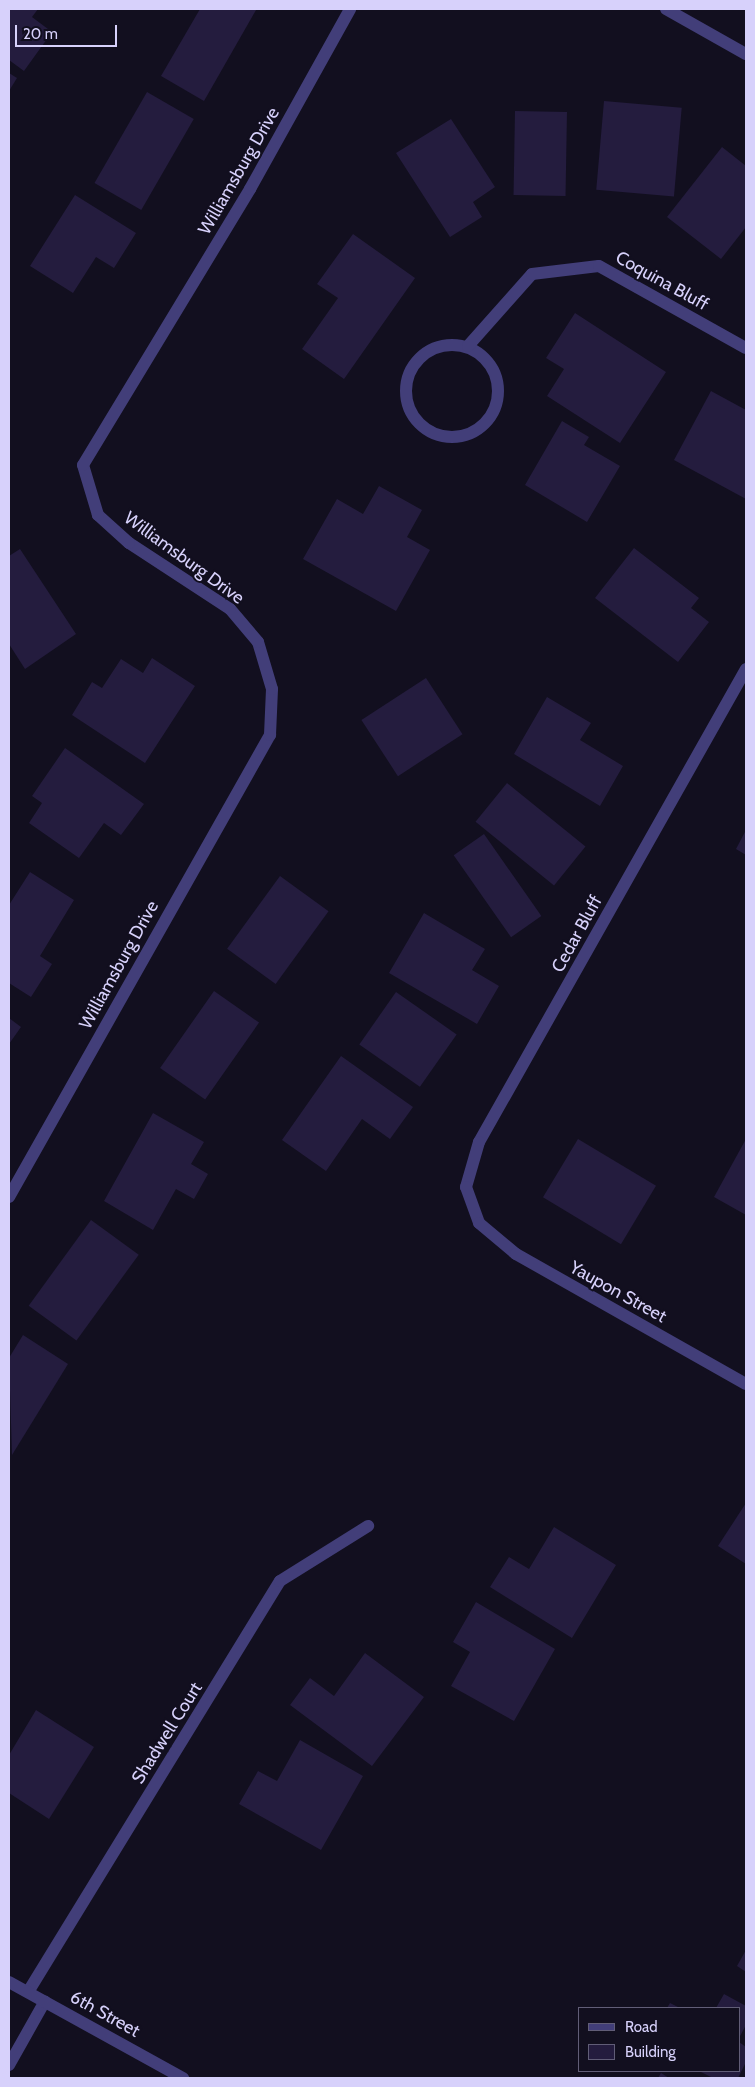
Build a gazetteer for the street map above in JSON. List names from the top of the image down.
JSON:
{
  "streets": {
    "street": [
      "Williamsburg Drive",
      "Coquina Bluff",
      "Cedar Bluff",
      "Yaupon Street",
      "Shadwell Court",
      "6th Street"
    ]
  },
  "crossings": [
    ["Cedar Bluff", "Yaupon Street"],
    ["Shadwell Court", "6th Street"]
  ],
  "legend": ["Road", "Building"],
  "scale_bar": "20 m"
}
